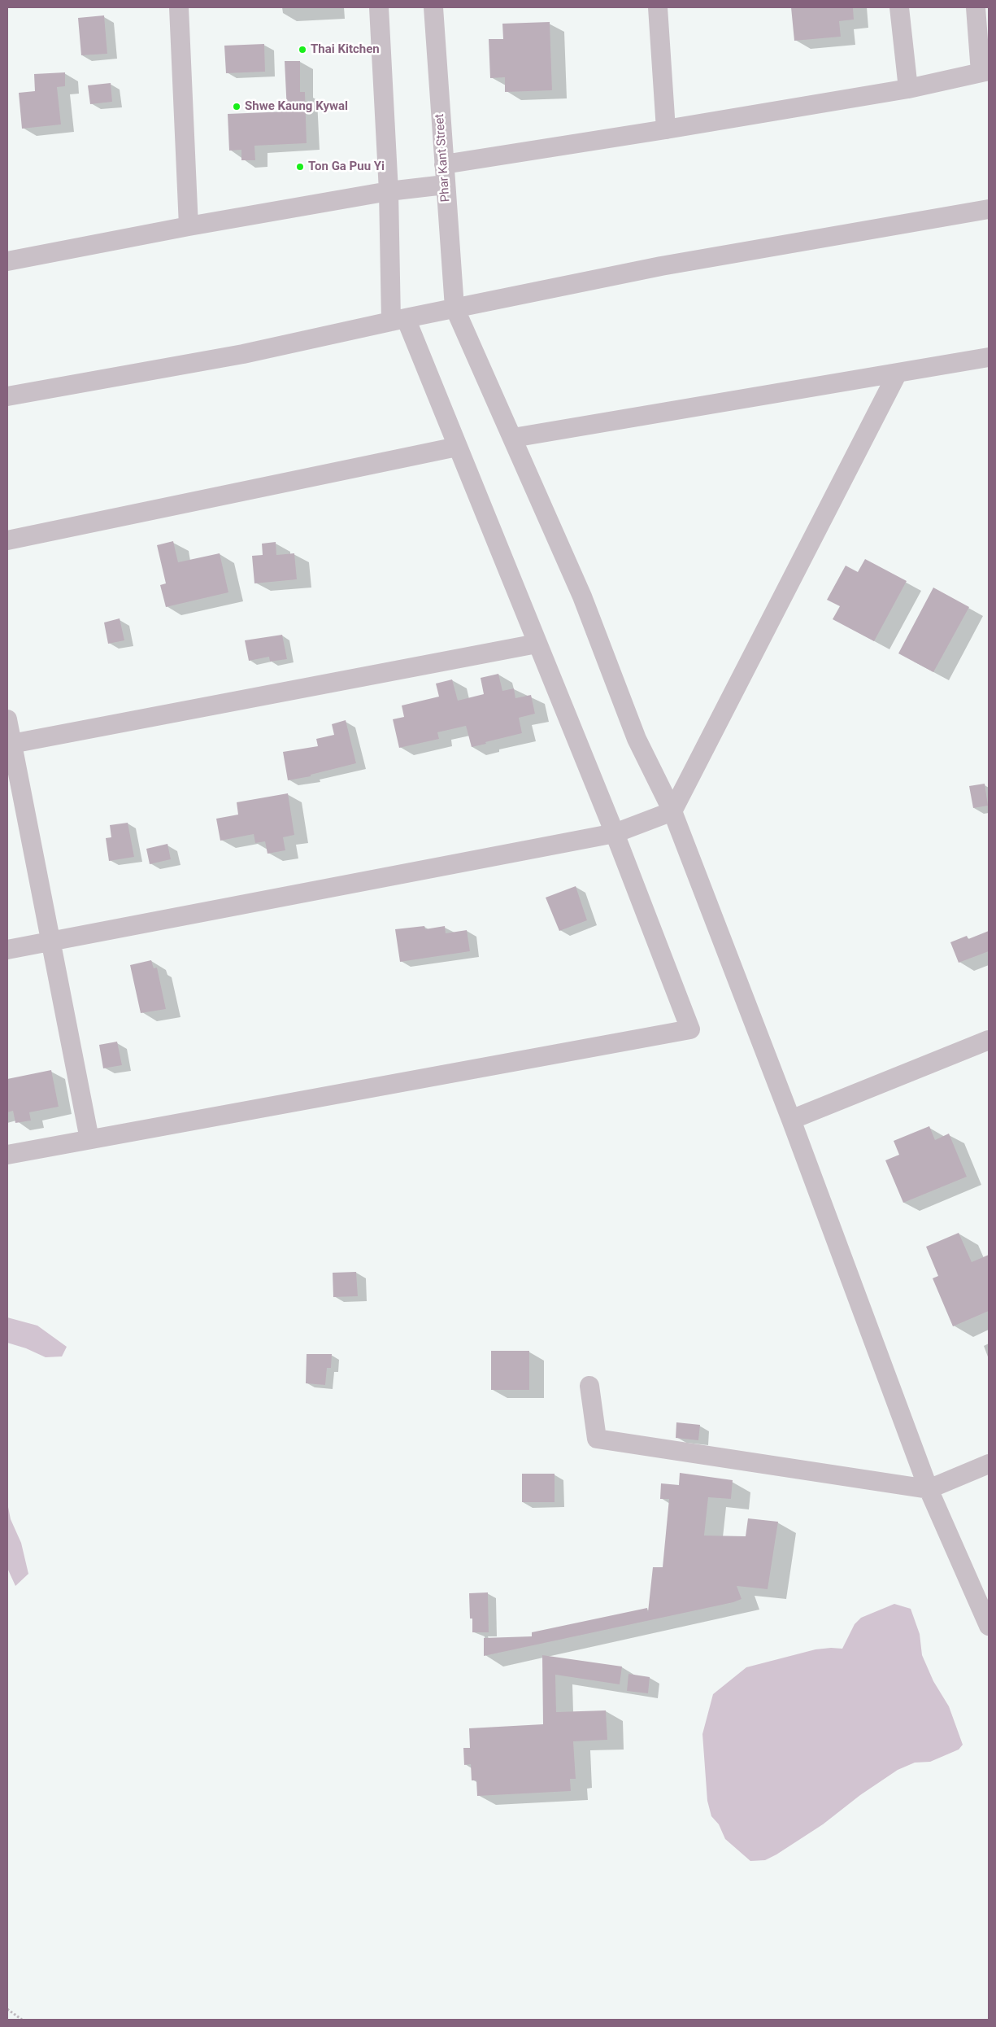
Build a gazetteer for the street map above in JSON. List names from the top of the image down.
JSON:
{
  "streets": {
    "street": ["Phar Kant Street"]
  },
  "places": ["Thai Kitchen", "Shwe Kaung Kywal", "Ton Ga Puu Yi"]
}
